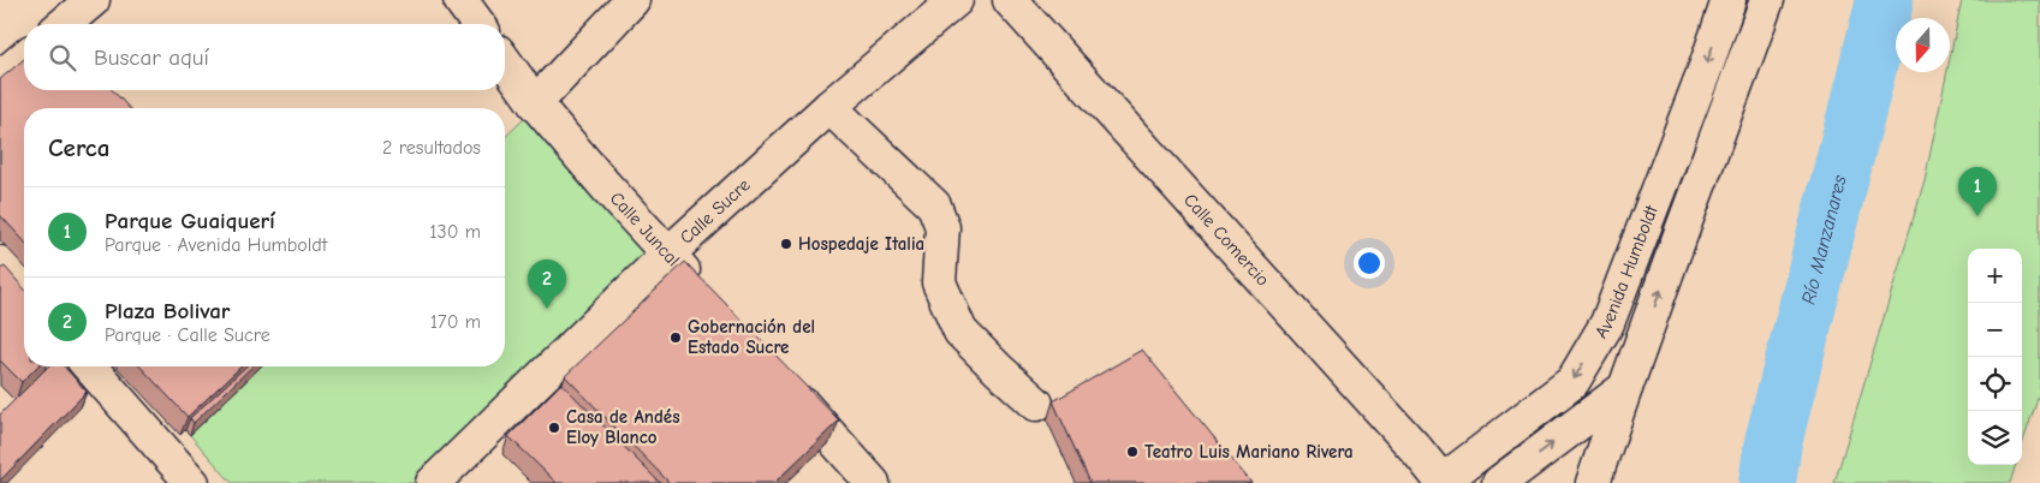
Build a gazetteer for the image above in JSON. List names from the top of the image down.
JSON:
{
  "streets": {
    "street": [
      "Calle Sucre",
      "Calle Juncal",
      "Calle Comercio",
      "Avenida Humboldt"
    ]
  },
  "crossings": [
    ["Calle Sucre", "Calle Juncal"],
    ["Calle Comercio", "Avenida Humboldt"]
  ],
  "water": ["Río Manzanares"],
  "places": [
    "Hospedaje Italia",
    "Gobernación del Estado Sucre",
    "Casa de Andés Eloy Blanco",
    "Teatro Luis Mariano Rivera"
  ],
  "north": "bottom",
  "page": {
    "search": "Buscar aquí",
    "heading": ["Cerca", "2 resultados"],
    "pins": ["1", "2"],
    "list": [
      {
        "mark": "1",
        "name": "Parque Guaiquerí",
        "note": "Parque · Avenida Humboldt",
        "value": "130 m"
      },
      {
        "mark": "2",
        "name": "Plaza Bolivar",
        "note": "Parque · Calle Sucre",
        "value": "170 m"
      }
    ],
    "map_buttons": ["+", "−"]
  }
}
